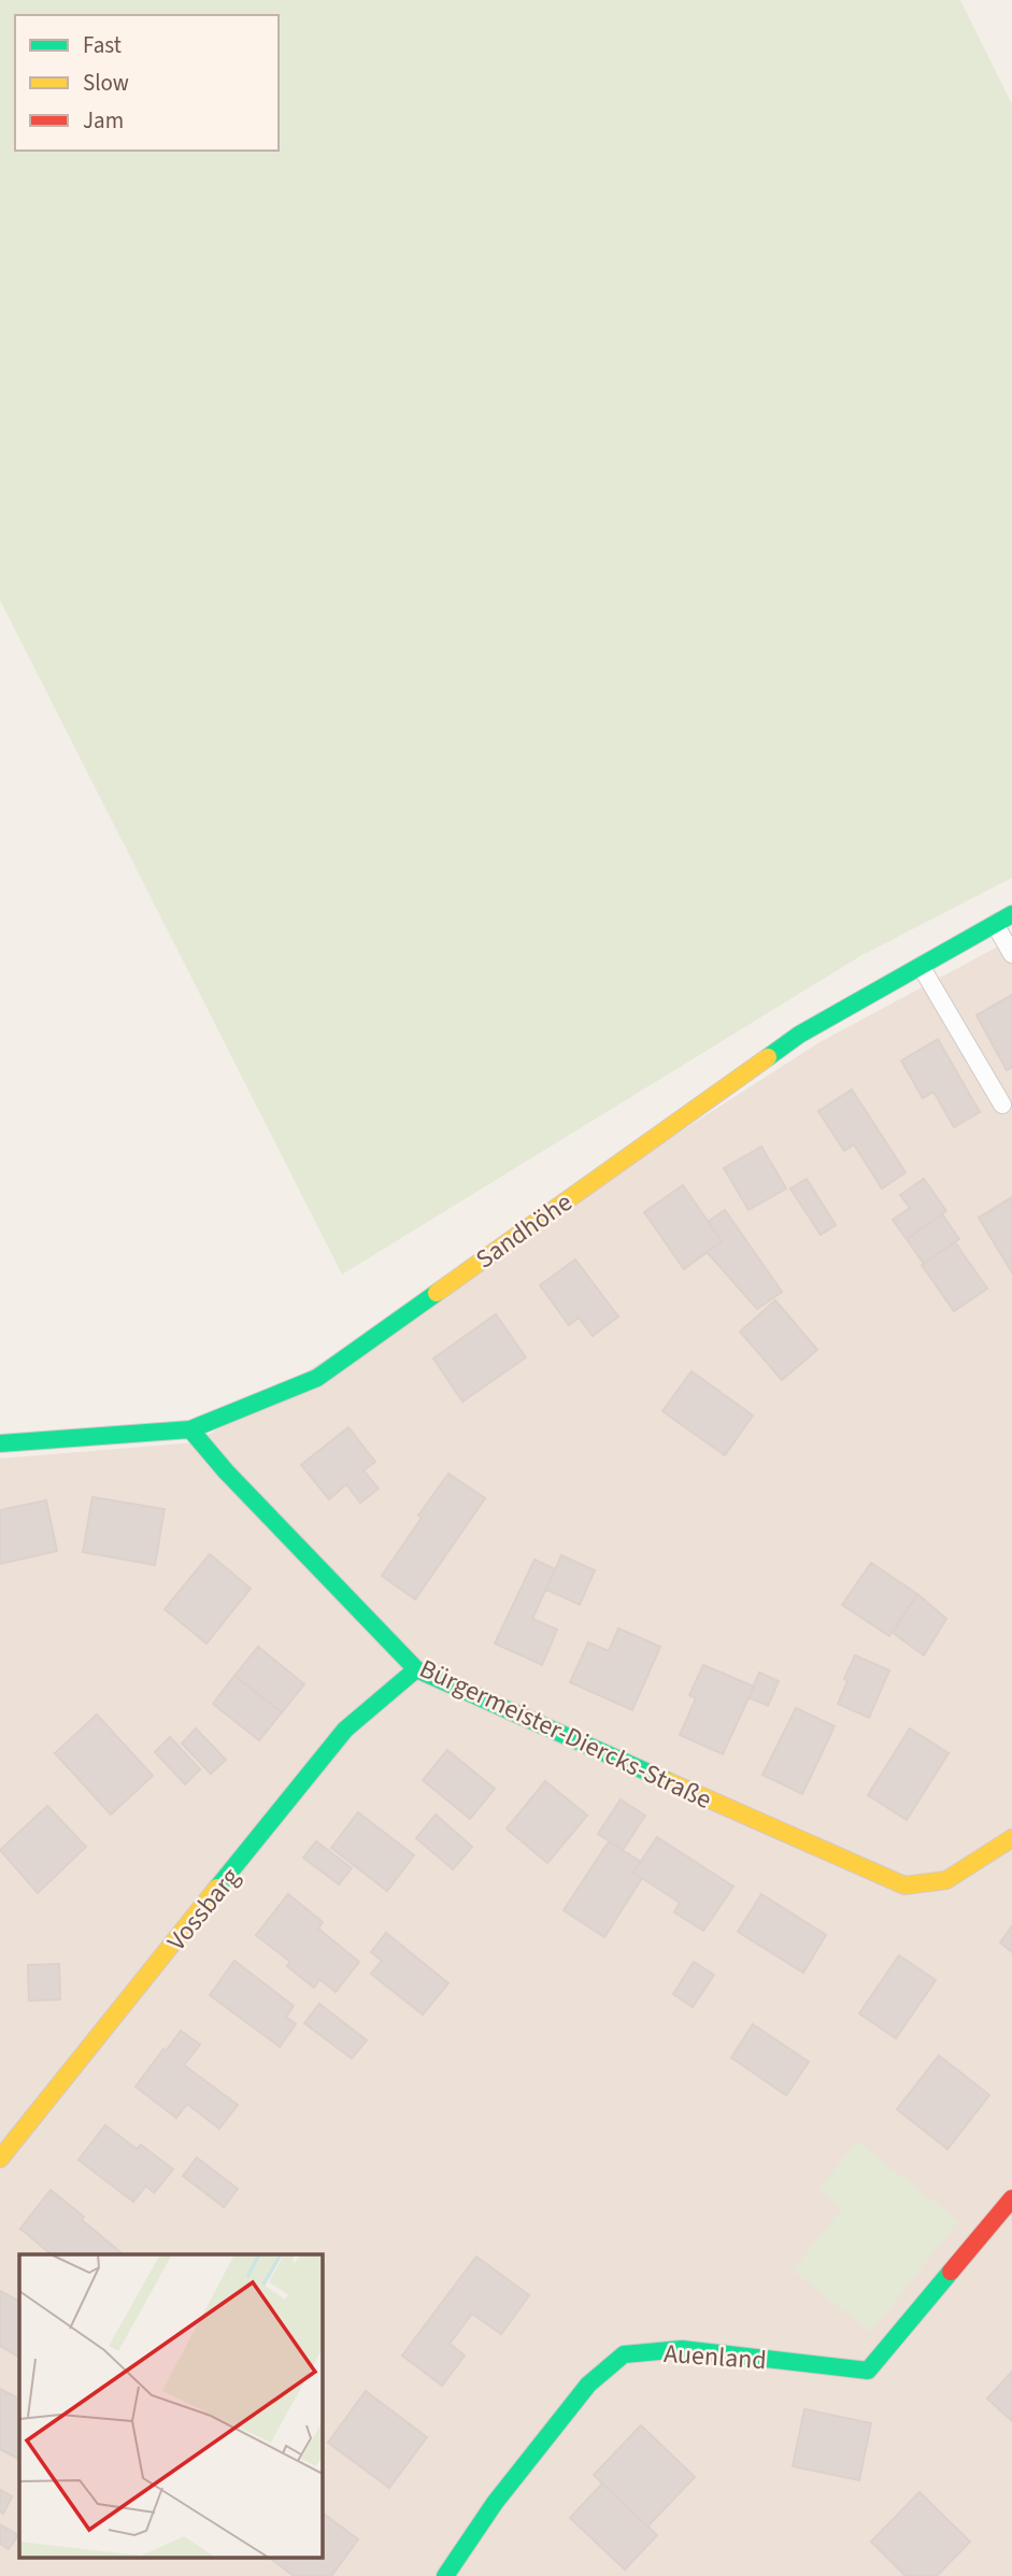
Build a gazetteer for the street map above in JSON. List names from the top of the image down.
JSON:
{
  "streets": {
    "street": [
      "Sandhöhe",
      "Bürgermeister-Diercks-Straße",
      "Vossbarg",
      "Auenland"
    ]
  },
  "crossings": [
    ["Sandhöhe", "Bürgermeister-Diercks-Straße"],
    ["Bürgermeister-Diercks-Straße", "Vossbarg"]
  ],
  "legend": ["Fast", "Slow", "Jam"]
}
